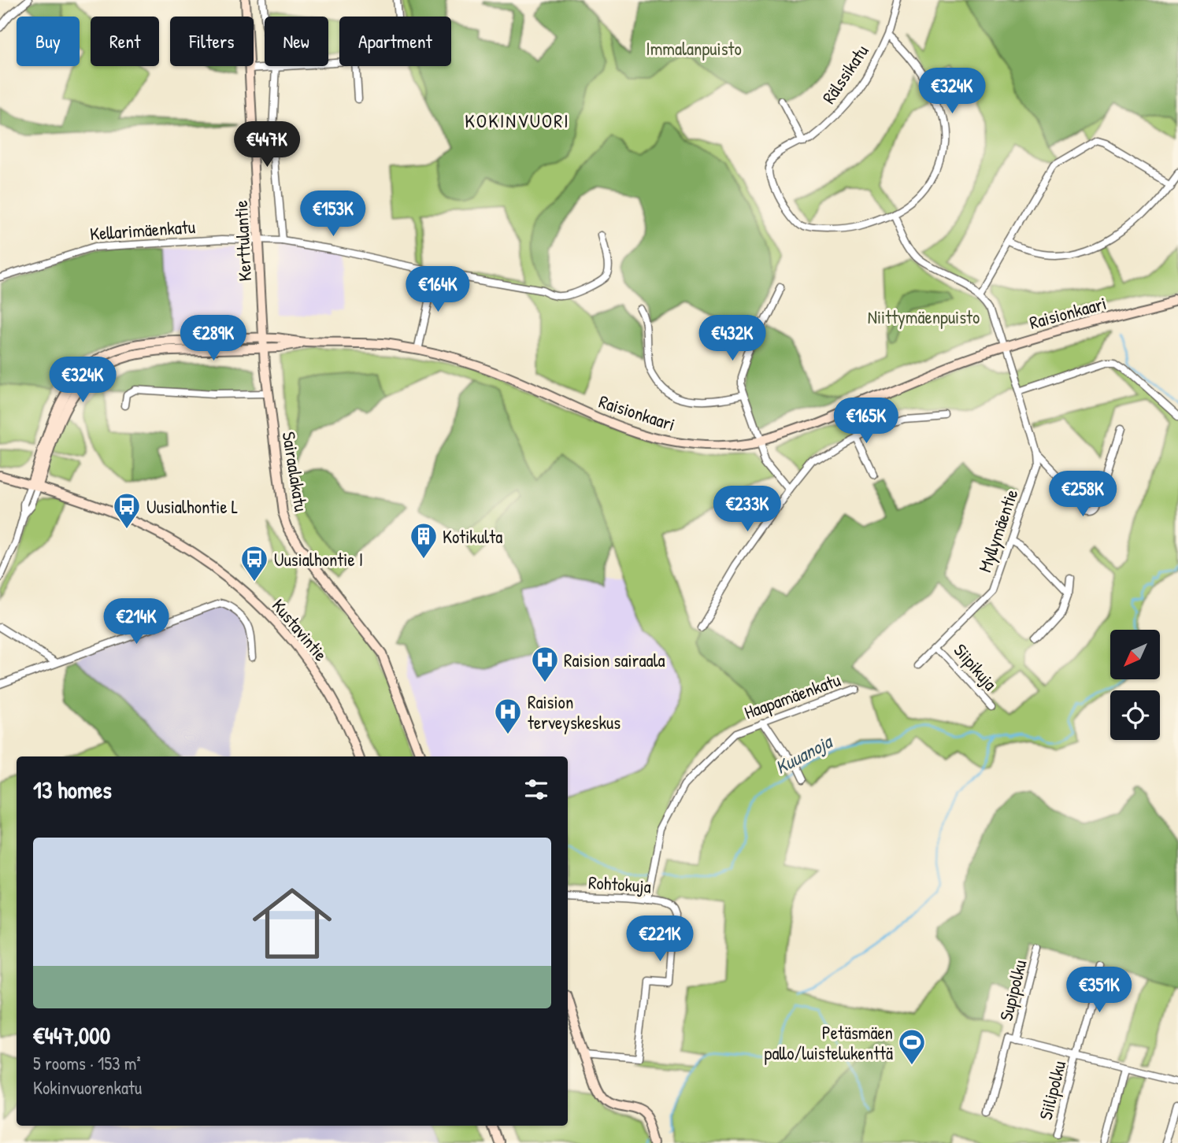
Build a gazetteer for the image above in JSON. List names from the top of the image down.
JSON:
{
  "streets": {
    "main road": [
      "Kerttulantie",
      "Raisionkaari",
      "Sairaalakatu",
      "Kustavintie"
    ],
    "street": [
      "Rälssikatu",
      "Kellarimäenkatu",
      "Myllymäentie",
      "Siipikuja",
      "Haapamäenkatu",
      "Rohtokuja",
      "Supipolku",
      "Siilipolku"
    ]
  },
  "crossings": [
    ["Kellarimäenkatu", "Kerttulantie"],
    ["Kerttulantie", "Raisionkaari"],
    ["Kerttulantie", "Sairaalakatu"],
    ["Raisionkaari", "Sairaalakatu"],
    ["Raisionkaari", "Myllymäentie"],
    ["Raisionkaari", "Kustavintie"],
    ["Myllymäentie", "Siipikuja"],
    ["Haapamäenkatu", "Rohtokuja"]
  ],
  "districts": ["KOKINVUORI"],
  "water": ["Kuuanoja"],
  "parks": ["Immalanpuisto", "Niittymäenpuisto"],
  "places": {
    "bus stop": ["Uusialhontie L", "Uusialhontie I"],
    "building": ["Kotikulta"],
    "hospital": ["Raision sairaala", "Raision terveyskeskus"],
    "sports": ["Petäsmäen pallo/luistelukenttä"]
  },
  "north": "bottom left",
  "page": {
    "chip": [
      "Buy",
      "Rent",
      "Filters",
      "New",
      "Apartment"
    ],
    "price": [
      "€324K",
      "€447K",
      "€153K",
      "€164K",
      "€289K",
      "€432K",
      "€324K",
      "€165K",
      "€258K",
      "€233K",
      "€214K",
      "€221K",
      "€351K"
    ],
    "heading": "13 homes",
    "list": [
      {
        "name": "€447,000",
        "note": "5 rooms · 153 m² · Kokinvuorenkatu"
      }
    ]
  }
}
